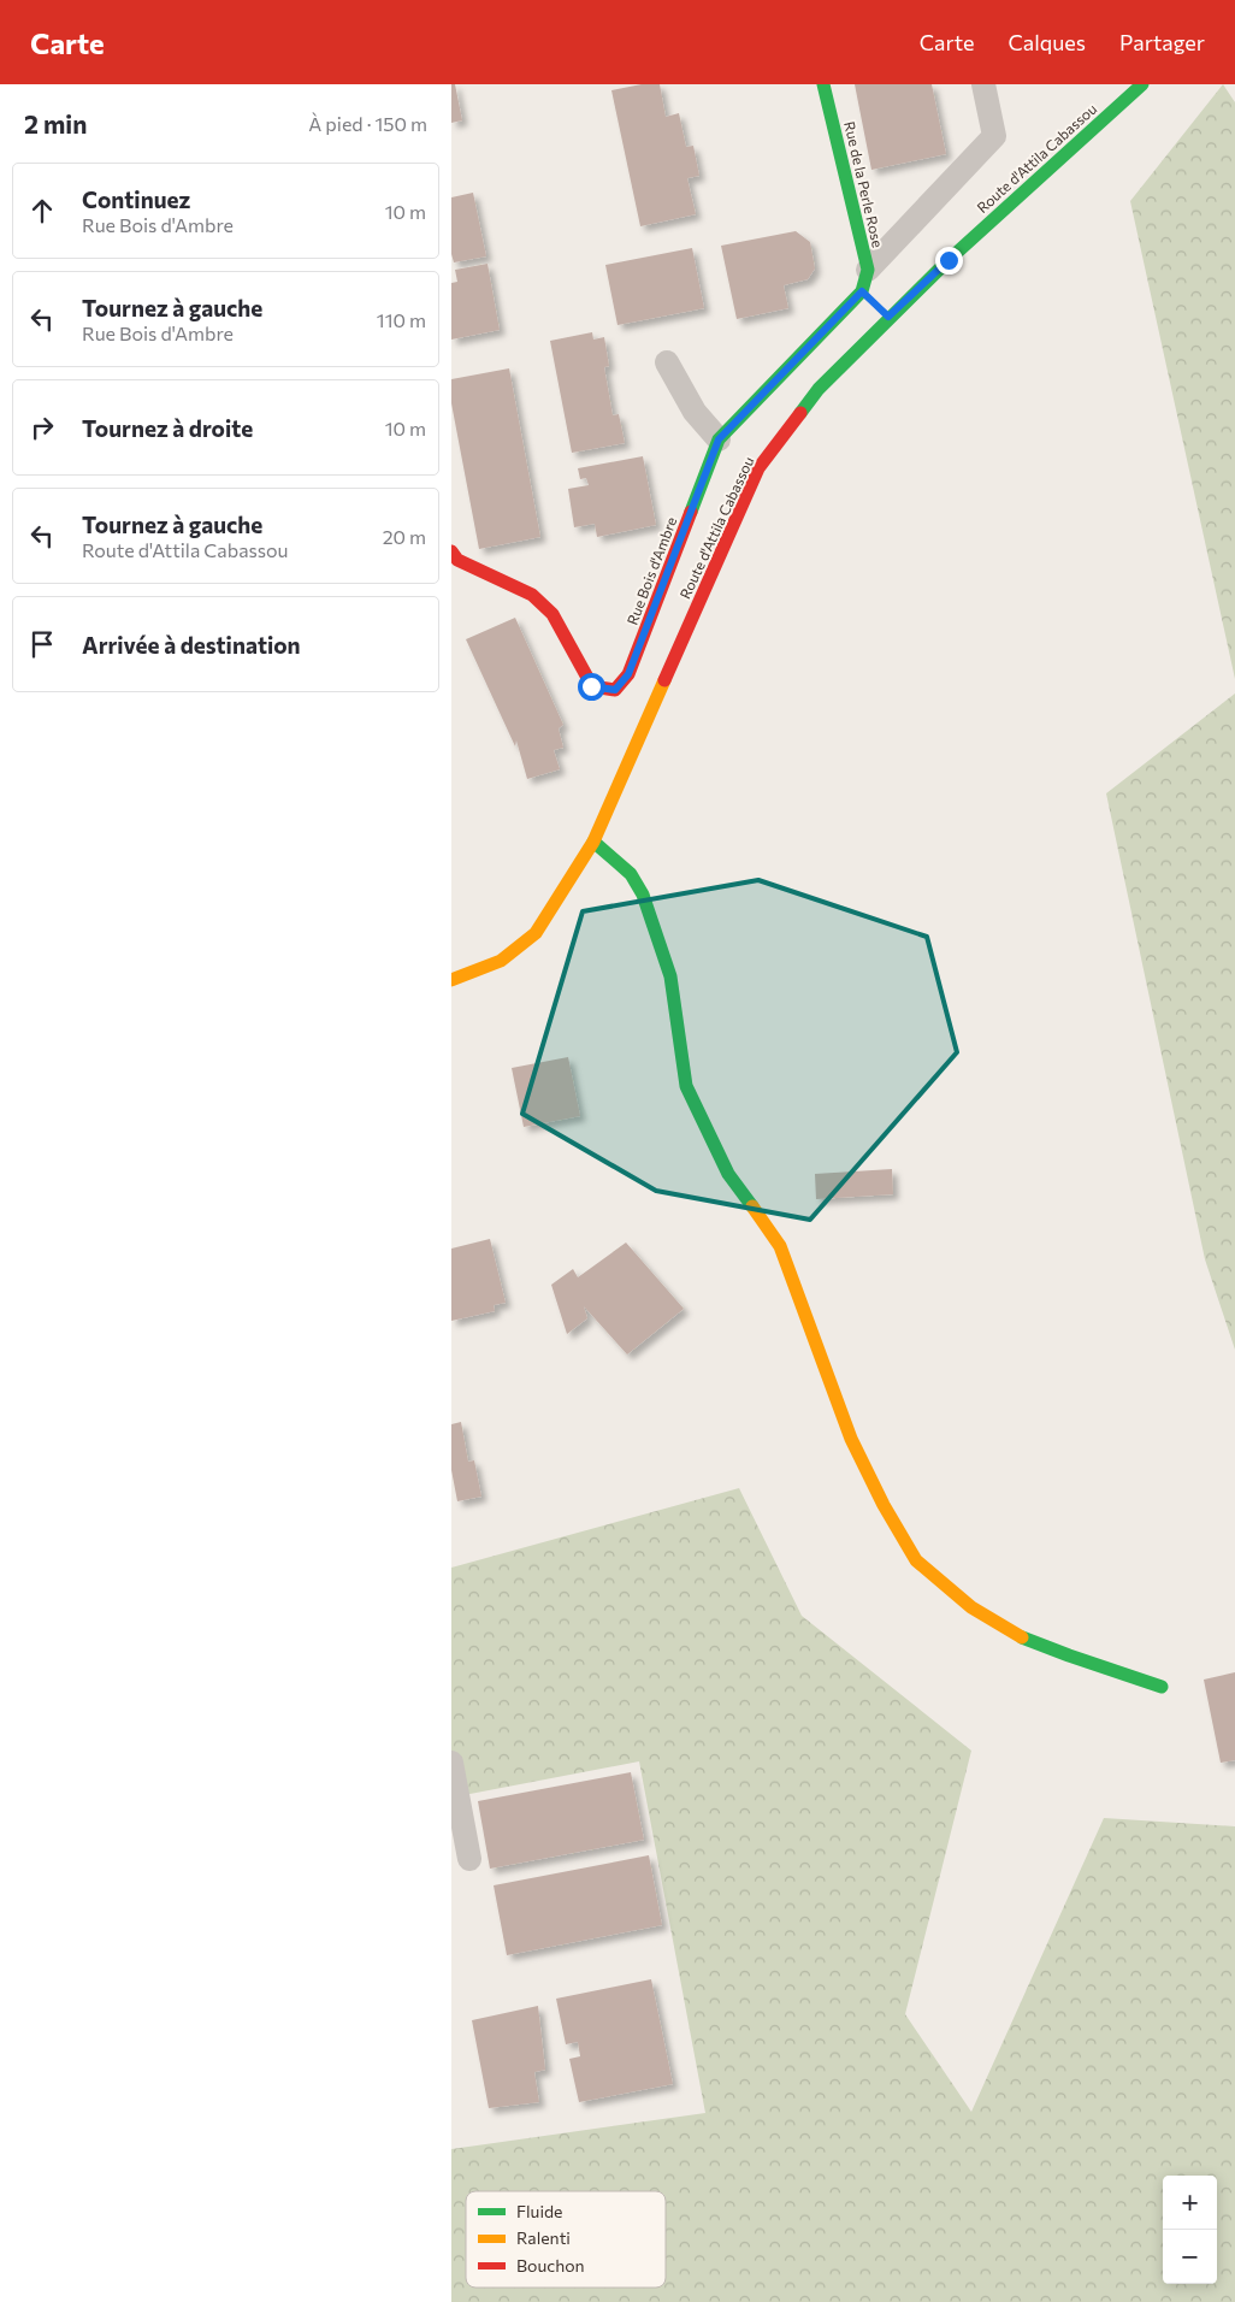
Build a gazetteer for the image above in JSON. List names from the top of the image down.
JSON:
{
  "streets": {
    "street": ["Route d'Attila Cabassou", "Rue de la Perle Rose", "Rue Bois d'Ambre"]
  },
  "crossings": [
    ["Rue de la Perle Rose", "Rue Bois d'Ambre"]
  ],
  "legend": ["Fluide", "Ralenti", "Bouchon"],
  "page": {
    "header": "Carte",
    "nav": ["Carte", "Calques", "Partager"],
    "heading": ["2 min", "À pied · 150 m"],
    "list": [
      ["Continuez", "Rue Bois d'Ambre", "10 m"],
      ["Tournez à gauche", "Rue Bois d'Ambre", "110 m"],
      ["Tournez à droite", "10 m"],
      ["Tournez à gauche", "Route d'Attila Cabassou", "20 m"],
      "Arrivée à destination"
    ],
    "map_buttons": ["+", "−"]
  }
}
